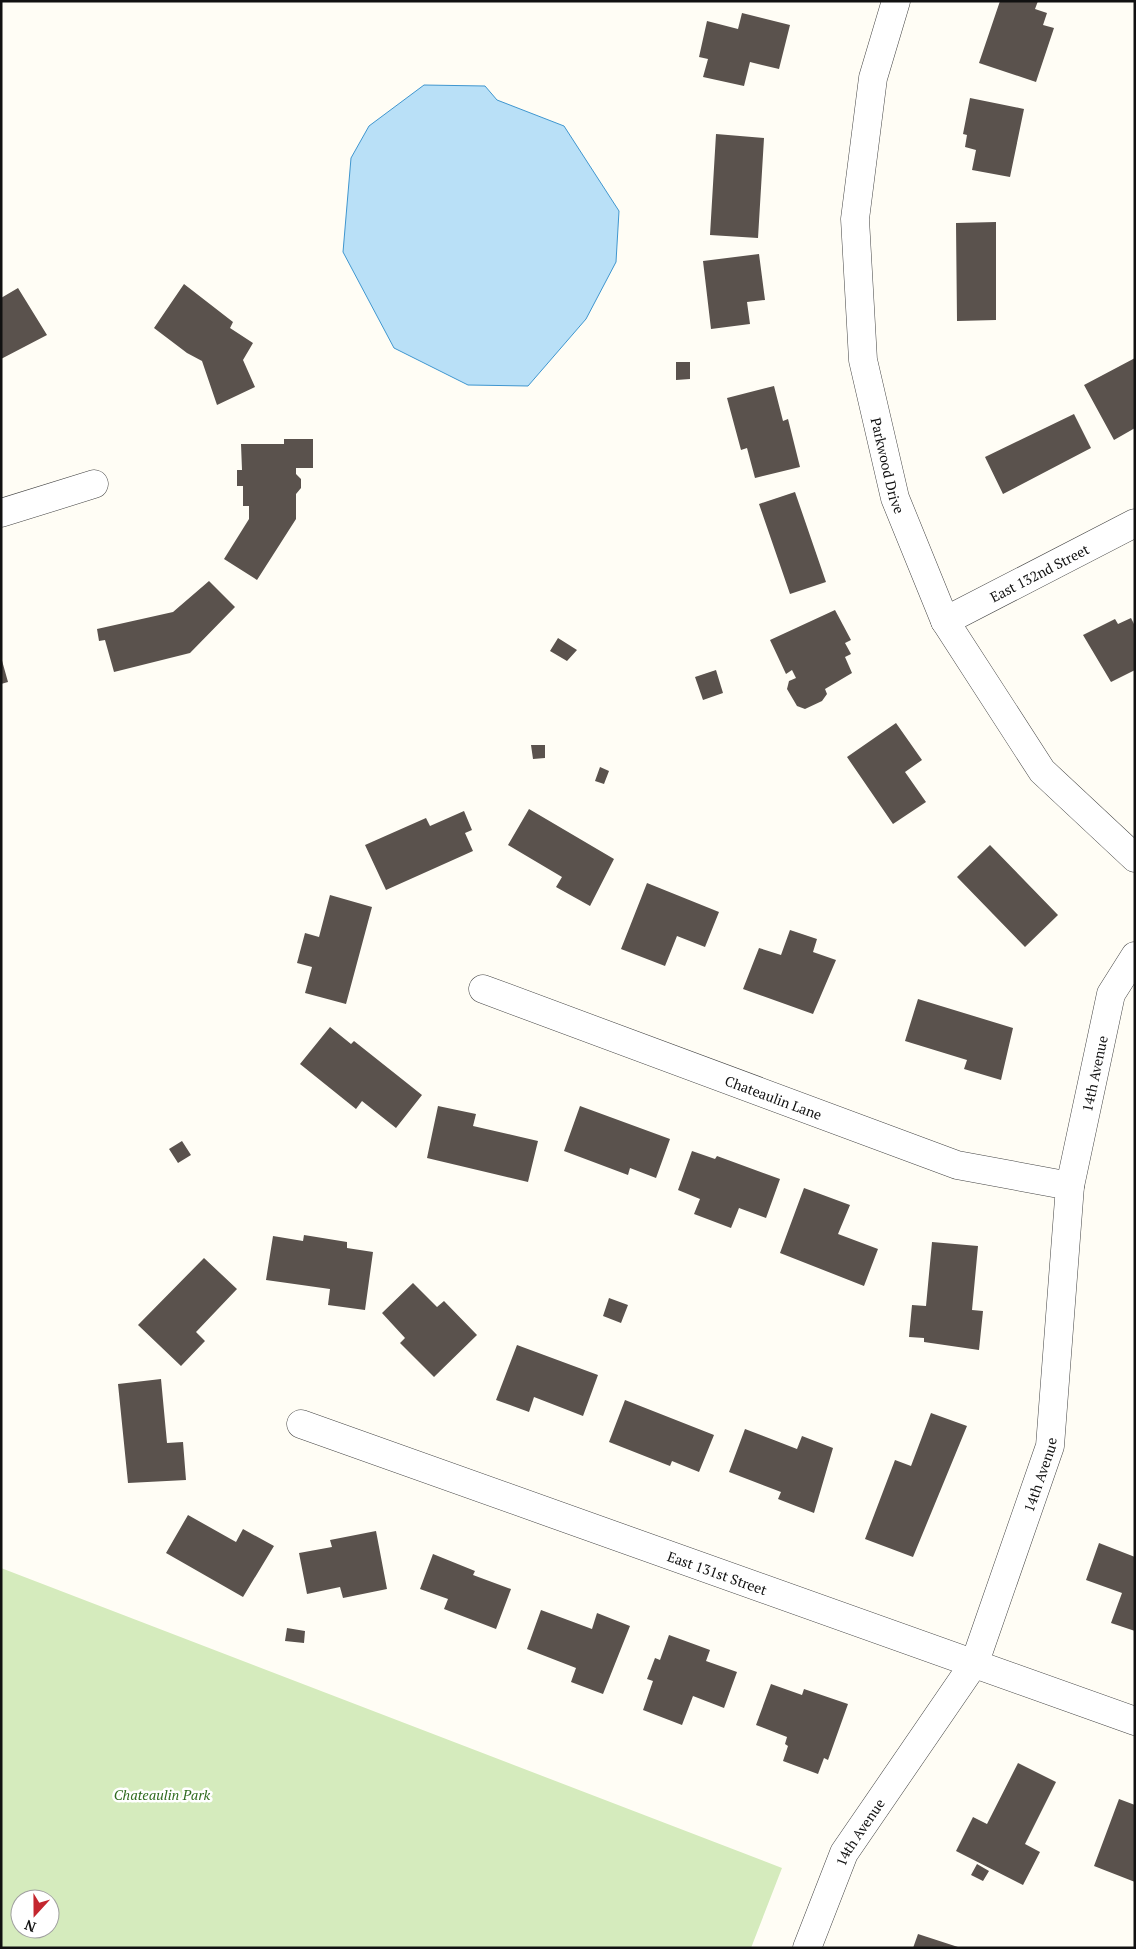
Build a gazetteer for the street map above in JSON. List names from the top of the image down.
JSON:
{
  "streets": {
    "street": [
      "Parkwood Drive",
      "East 132nd Street",
      "14th Avenue",
      "Chateaulin Lane",
      "East 131st Street"
    ]
  },
  "crossings": [
    ["Parkwood Drive", "East 132nd Street"],
    ["14th Avenue", "Chateaulin Lane"],
    ["14th Avenue", "East 131st Street"]
  ],
  "parks": ["Chateaulin Park"],
  "north": "bottom"
}
